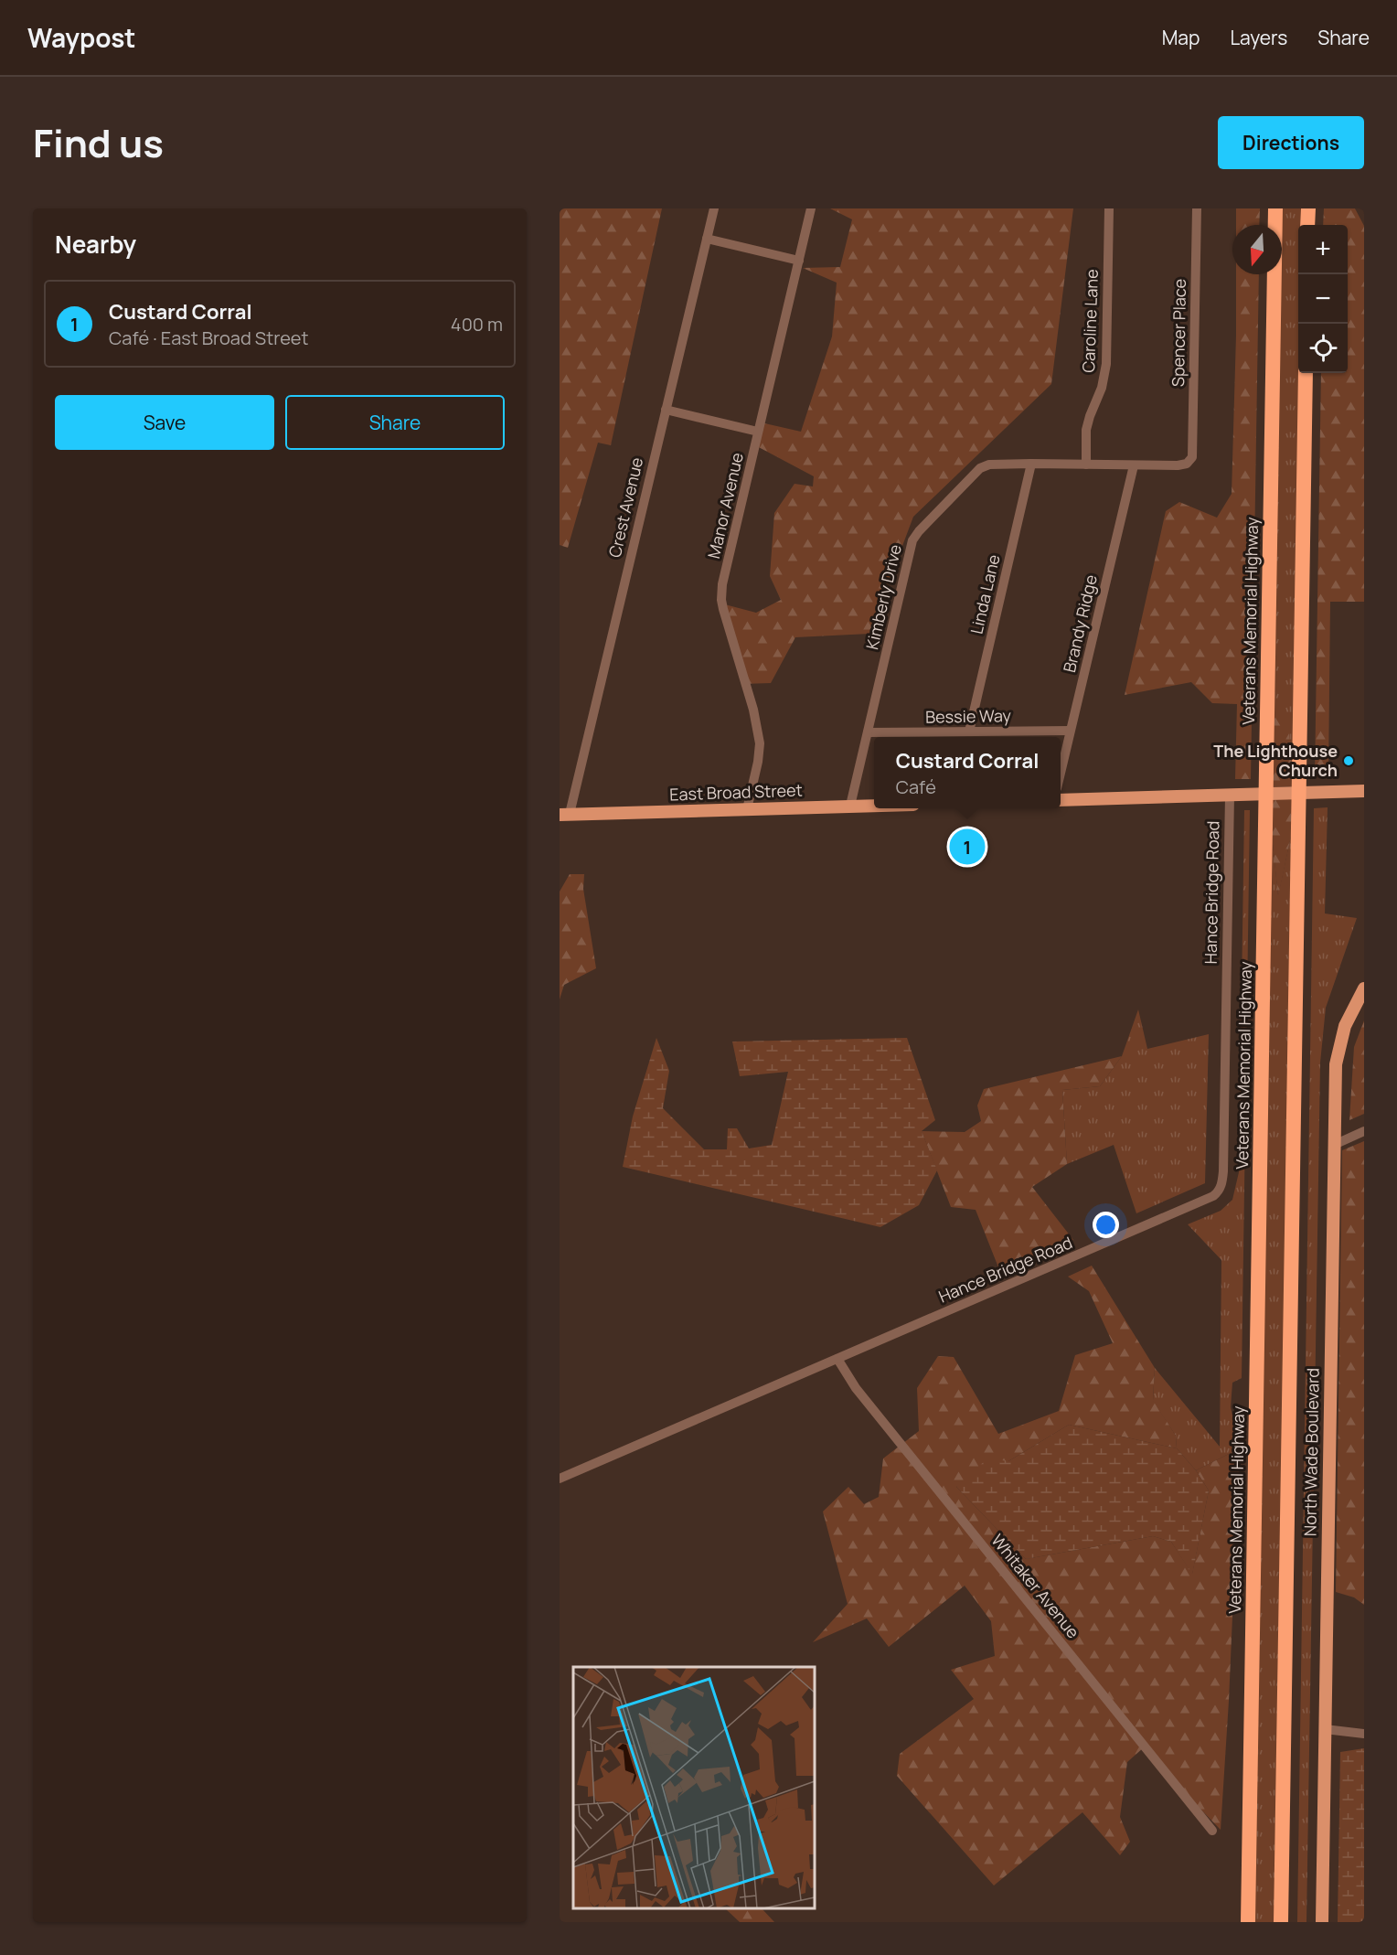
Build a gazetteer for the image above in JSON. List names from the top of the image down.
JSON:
{
  "streets": {
    "highway": ["Veterans Memorial Highway"],
    "main road": ["East Broad Street", "North Wade Boulevard"],
    "street": [
      "Caroline Lane",
      "Spencer Place",
      "Manor Avenue",
      "Crest Avenue",
      "Linda Lane",
      "Kimberly Drive",
      "Brandy Ridge",
      "Bessie Way",
      "Hance Bridge Road",
      "Whitaker Avenue"
    ]
  },
  "crossings": [
    ["Caroline Lane", "Kimberly Drive"],
    ["Spencer Place", "Kimberly Drive"],
    ["Manor Avenue", "East Broad Street"],
    ["Crest Avenue", "East Broad Street"],
    ["Linda Lane", "Kimberly Drive"],
    ["Linda Lane", "Bessie Way"],
    ["Kimberly Drive", "Brandy Ridge"],
    ["Kimberly Drive", "Bessie Way"],
    ["Kimberly Drive", "East Broad Street"],
    ["Brandy Ridge", "Bessie Way"],
    ["Hance Bridge Road", "Whitaker Avenue"]
  ],
  "places": ["The Lighthouse Church"],
  "north": "bottom",
  "page": {
    "header": "Waypost",
    "nav": ["Map", "Layers", "Share"],
    "title": "Find us",
    "buttons": [
      "Directions",
      ["Save", "Share"]
    ],
    "heading": "Nearby",
    "map_buttons": ["+", "−"],
    "list": [
      {
        "mark": "1",
        "name": "Custard Corral",
        "note": "Café · East Broad Street",
        "value": "400 m"
      }
    ],
    "popup": ["Custard Corral", "Café"],
    "pins": "1"
  }
}
